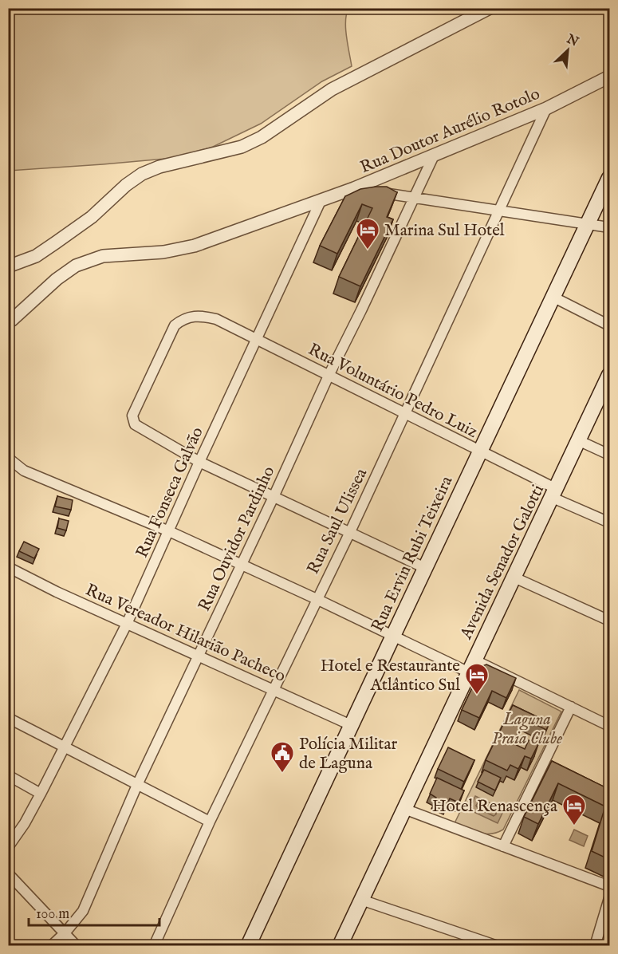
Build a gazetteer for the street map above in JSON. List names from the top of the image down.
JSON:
{
  "streets": {
    "main road": ["Rua Ervin Rubi Teixeira", "Avenida Senador Galotti"],
    "street": [
      "Rua Doutor Aurélio Rotolo",
      "Rua Voluntário Pedro Luiz",
      "Rua Fonseca Galvão",
      "Rua Saul Ulissea",
      "Rua Ouvidor Pardinho",
      "Rua Vereador Hilarião Pacheco"
    ]
  },
  "crossings": [
    ["Rua Doutor Aurélio Rotolo", "Rua Fonseca Galvão"],
    ["Rua Doutor Aurélio Rotolo", "Rua Saul Ulissea"],
    ["Rua Doutor Aurélio Rotolo", "Rua Ouvidor Pardinho"],
    ["Rua Voluntário Pedro Luiz", "Rua Fonseca Galvão"],
    ["Rua Voluntário Pedro Luiz", "Rua Saul Ulissea"],
    ["Rua Voluntário Pedro Luiz", "Rua Ouvidor Pardinho"],
    ["Rua Voluntário Pedro Luiz", "Rua Ervin Rubi Teixeira"],
    ["Rua Voluntário Pedro Luiz", "Avenida Senador Galotti"],
    ["Rua Fonseca Galvão", "Rua Vereador Hilarião Pacheco"],
    ["Rua Saul Ulissea", "Rua Vereador Hilarião Pacheco"],
    ["Rua Ouvidor Pardinho", "Rua Vereador Hilarião Pacheco"],
    ["Rua Ervin Rubi Teixeira", "Rua Vereador Hilarião Pacheco"]
  ],
  "parks": ["Laguna Praia Clube"],
  "places": {
    "hotel": ["Marina Sul Hotel", "Hotel e Restaurante Atlântico Sul", "Hotel Renascença"],
    "public building": ["Polícia Militar de Laguna"]
  },
  "scale_bar": "100 m",
  "north": "top right"
}
